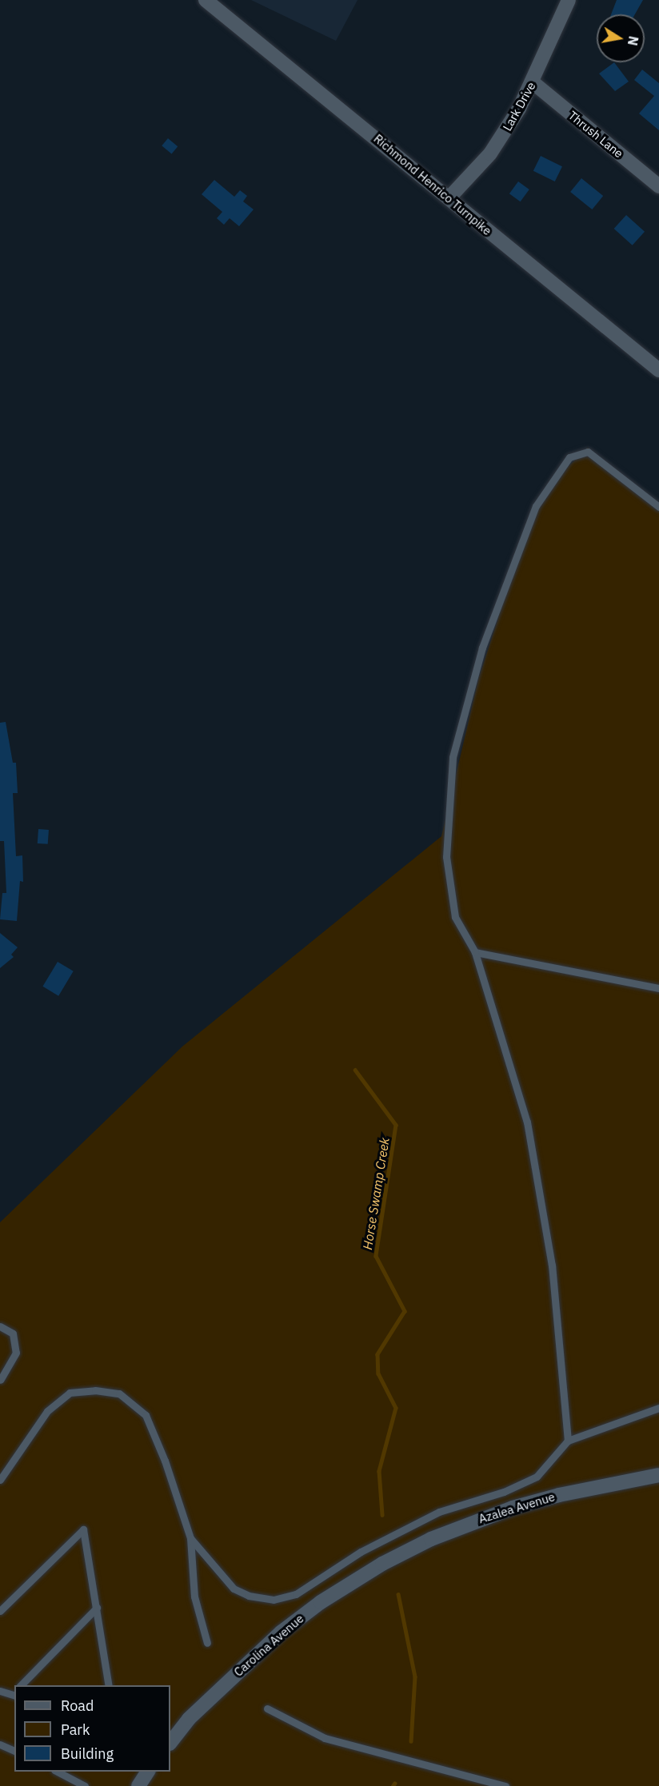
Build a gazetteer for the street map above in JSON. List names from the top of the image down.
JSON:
{
  "streets": {
    "street": [
      "Lark Drive",
      "Thrush Lane",
      "Richmond Henrico Turnpike",
      "Azalea Avenue",
      "Carolina Avenue"
    ]
  },
  "crossings": [
    ["Lark Drive", "Thrush Lane"],
    ["Lark Drive", "Richmond Henrico Turnpike"],
    ["Azalea Avenue", "Carolina Avenue"]
  ],
  "water": ["Horse Swamp Creek"],
  "legend": ["Road", "Park", "Building"],
  "north": "right"
}
